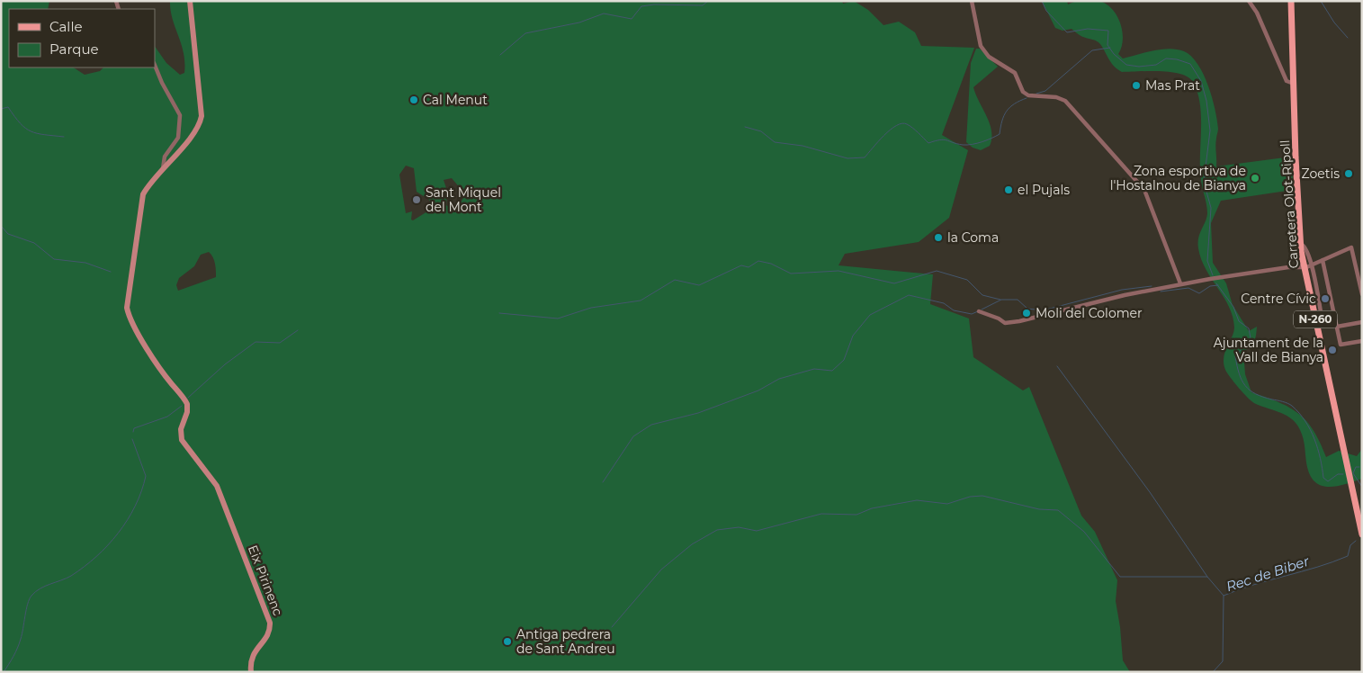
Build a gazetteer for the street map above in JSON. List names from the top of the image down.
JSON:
{
  "streets": {
    "main road": ["Carretera Olot-Ripoll", "N-260", "Eix Pirinenc"]
  },
  "water": ["Rec de Biber"],
  "places": [
    "Mas Prat",
    "Cal Menut",
    "Zoetis",
    "Zona esportiva de l'Hostalnou de Bianya",
    "el Pujals",
    "Sant Miquel del Mont",
    "la Coma",
    "Centre Cívic",
    "Moli del Colomer",
    "Ajuntament de la Vall de Bianya",
    "Antiga pedrera de Sant Andreu"
  ],
  "legend": ["Calle", "Parque"]
}
